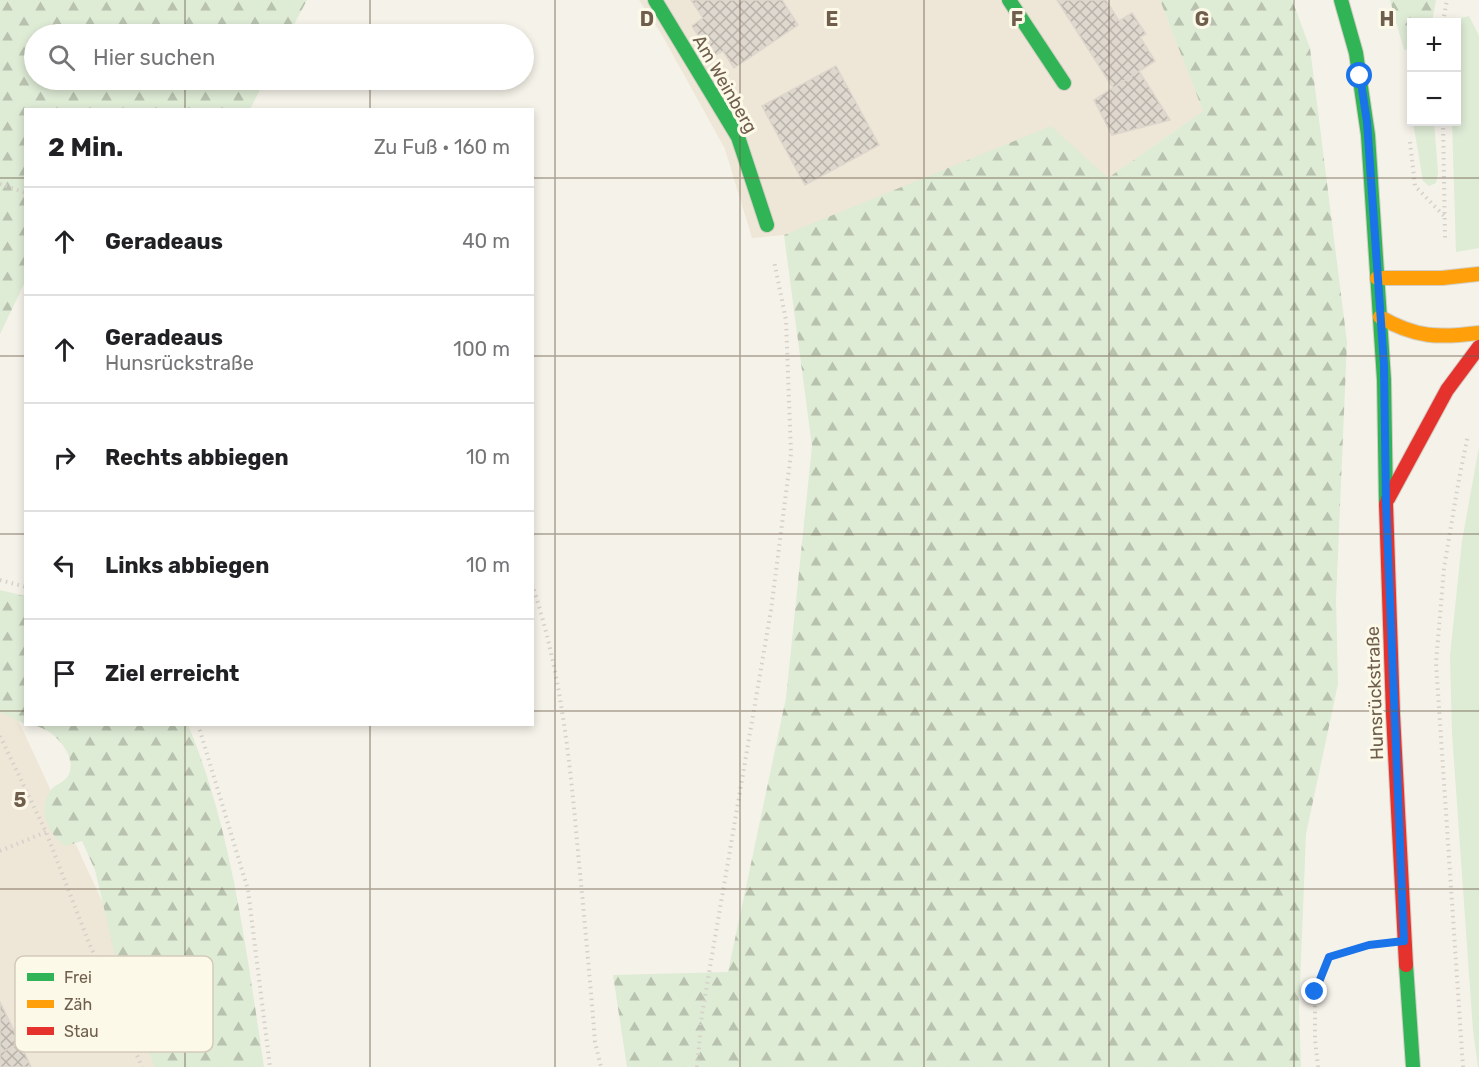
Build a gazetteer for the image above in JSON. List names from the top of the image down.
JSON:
{
  "streets": {
    "main road": ["Am Weinberg", "Hunsrückstraße"]
  },
  "legend": ["Frei", "Zäh", "Stau"],
  "page": {
    "map_buttons": ["+", "−"],
    "search": "Hier suchen",
    "heading": ["2 Min.", "Zu Fuß · 160 m"],
    "list": [
      ["Geradeaus", "40 m"],
      ["Geradeaus", "Hunsrückstraße", "100 m"],
      ["Rechts abbiegen", "10 m"],
      ["Links abbiegen", "10 m"],
      "Ziel erreicht"
    ]
  },
  "grid": {
    "columns": [
      "D",
      "E",
      "F",
      "G",
      "H"
    ],
    "rows": ["5"]
  }
}
